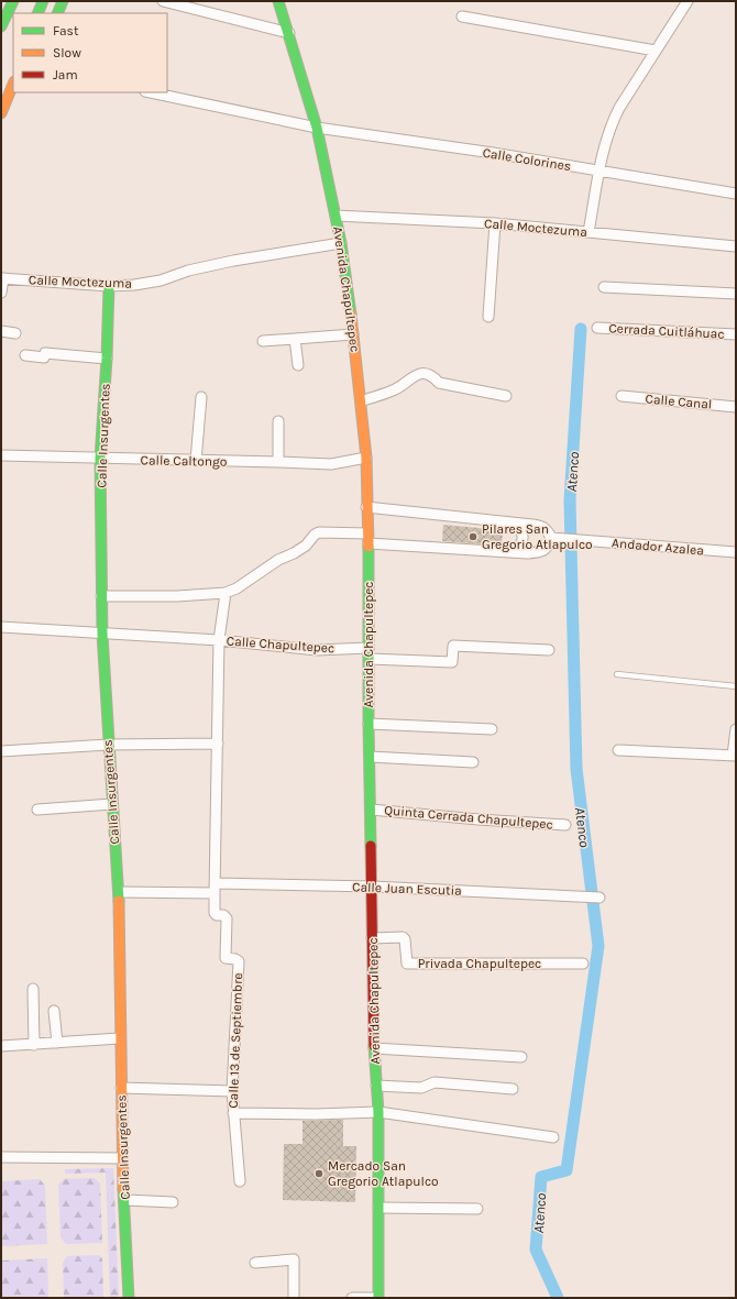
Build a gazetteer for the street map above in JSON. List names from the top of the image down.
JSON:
{
  "streets": {
    "main road": ["Avenida Chapultepec", "Calle Insurgentes"],
    "street": [
      "Calle Colorines",
      "Calle Moctezuma",
      "Cerrada Cuitláhuac",
      "Calle Canal",
      "Calle Caltongo",
      "Andador Azalea",
      "Calle Chapultepec",
      "Quinta Cerrada Chapultepec",
      "Calle Juan Escutia",
      "Privada Chapultepec",
      "Calle 13 de Septiembre"
    ]
  },
  "crossings": [
    ["Calle Colorines", "Avenida Chapultepec"],
    ["Calle Moctezuma", "Avenida Chapultepec"],
    ["Calle Moctezuma", "Calle Insurgentes"],
    ["Avenida Chapultepec", "Calle Caltongo"],
    ["Avenida Chapultepec", "Calle Chapultepec"],
    ["Avenida Chapultepec", "Quinta Cerrada Chapultepec"],
    ["Avenida Chapultepec", "Calle Juan Escutia"],
    ["Avenida Chapultepec", "Privada Chapultepec"],
    ["Calle Insurgentes", "Calle Caltongo"],
    ["Calle Chapultepec", "Calle 13 de Septiembre"],
    ["Calle Juan Escutia", "Calle 13 de Septiembre"]
  ],
  "water": ["Atenco"],
  "places": ["Pilares San Gregorio Atlapulco", "Mercado San Gregorio Atlapulco"],
  "legend": ["Fast", "Slow", "Jam"]
}
